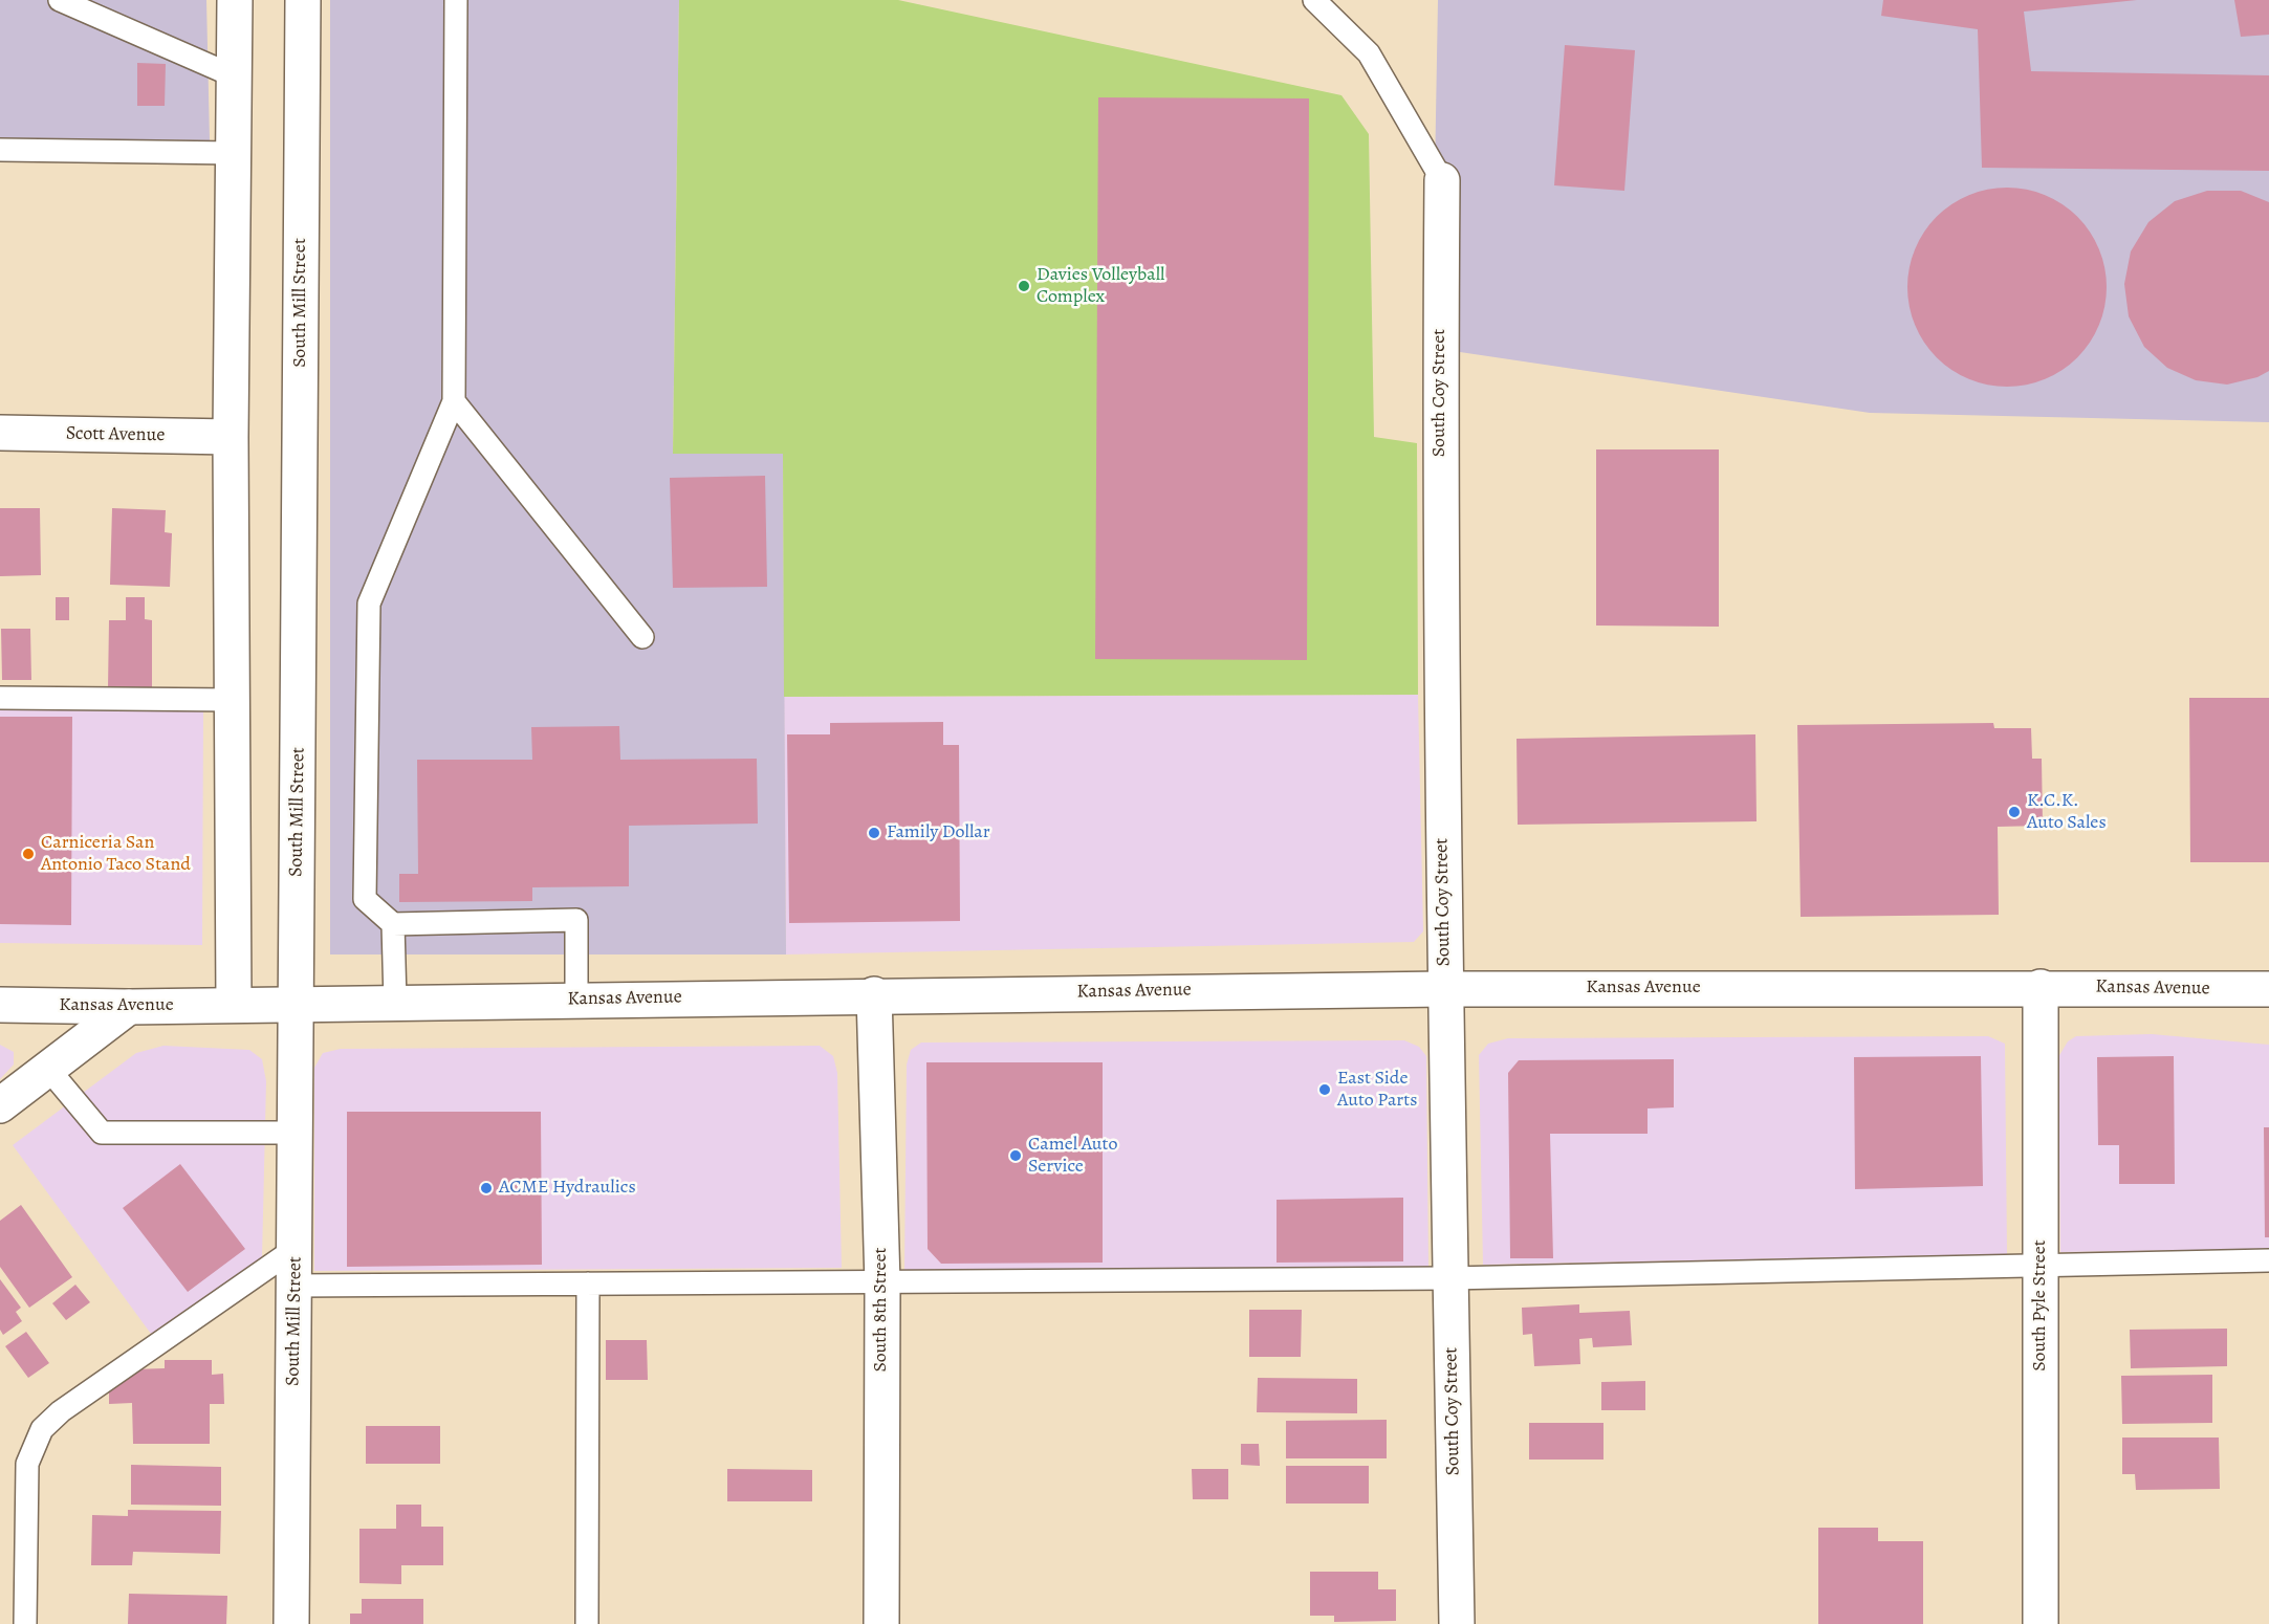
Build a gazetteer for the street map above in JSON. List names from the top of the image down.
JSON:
{
  "streets": {
    "street": [
      "South Mill Street",
      "South Coy Street",
      "Scott Avenue",
      "Kansas Avenue",
      "South Pyle Street",
      "South 8th Street"
    ]
  },
  "crossings": [
    ["South Mill Street", "Kansas Avenue"],
    ["South Coy Street", "Kansas Avenue"],
    ["Kansas Avenue", "South Pyle Street"],
    ["Kansas Avenue", "South 8th Street"]
  ],
  "places": [
    "Davies Volleyball Complex",
    "K.C.K. Auto Sales",
    "Family Dollar",
    "Carniceria San Antonio Taco Stand",
    "East Side Auto Parts",
    "Camel Auto Service",
    "ACME Hydraulics"
  ]
}
